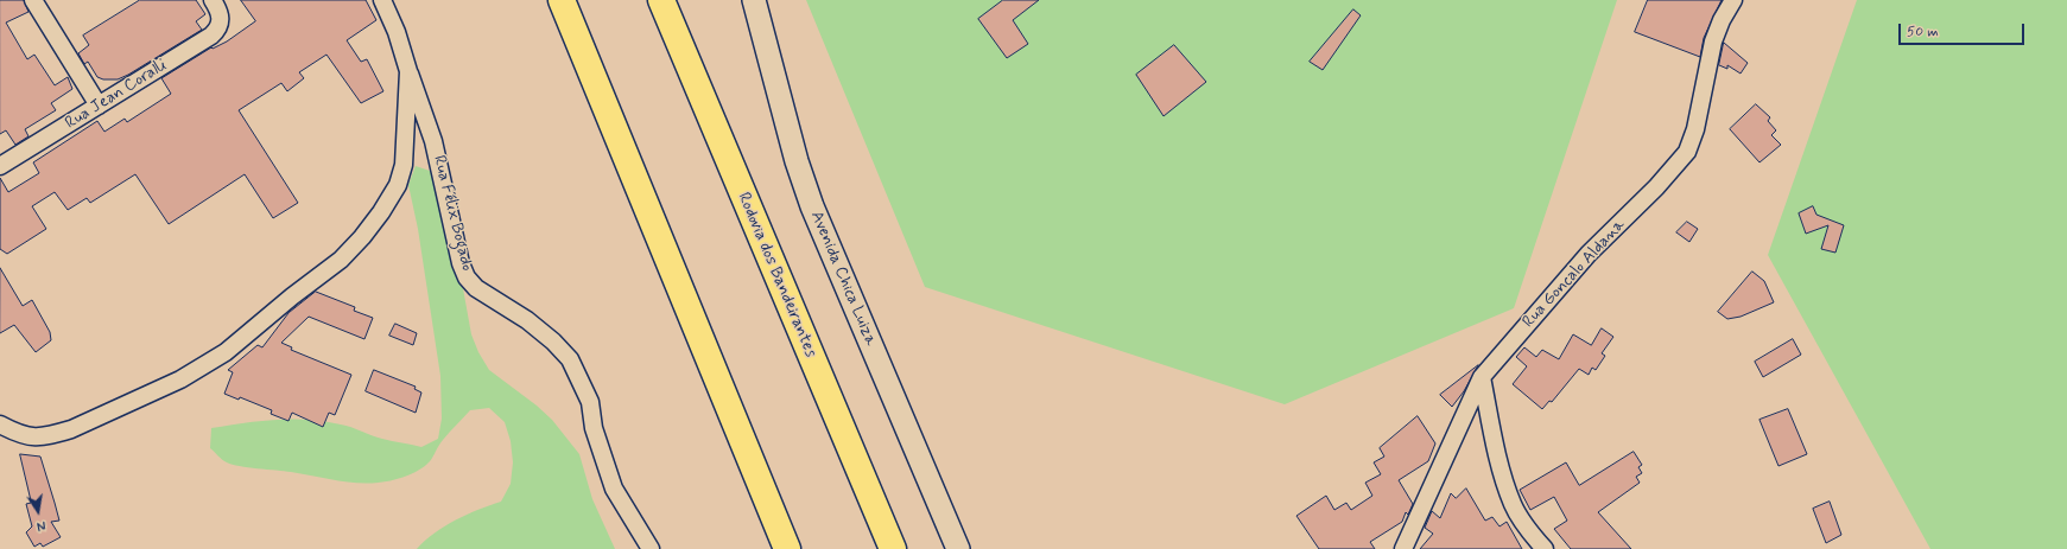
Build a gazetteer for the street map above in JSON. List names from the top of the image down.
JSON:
{
  "streets": {
    "highway": ["Rodovia dos Bandeirantes"],
    "main road": ["Avenida Chica Luiza"],
    "street": ["Rua Jean Coralli", "Rua Félix Bogado", "Rua Goncalo Aldana"]
  },
  "scale_bar": "50 m",
  "north": "bottom"
}
